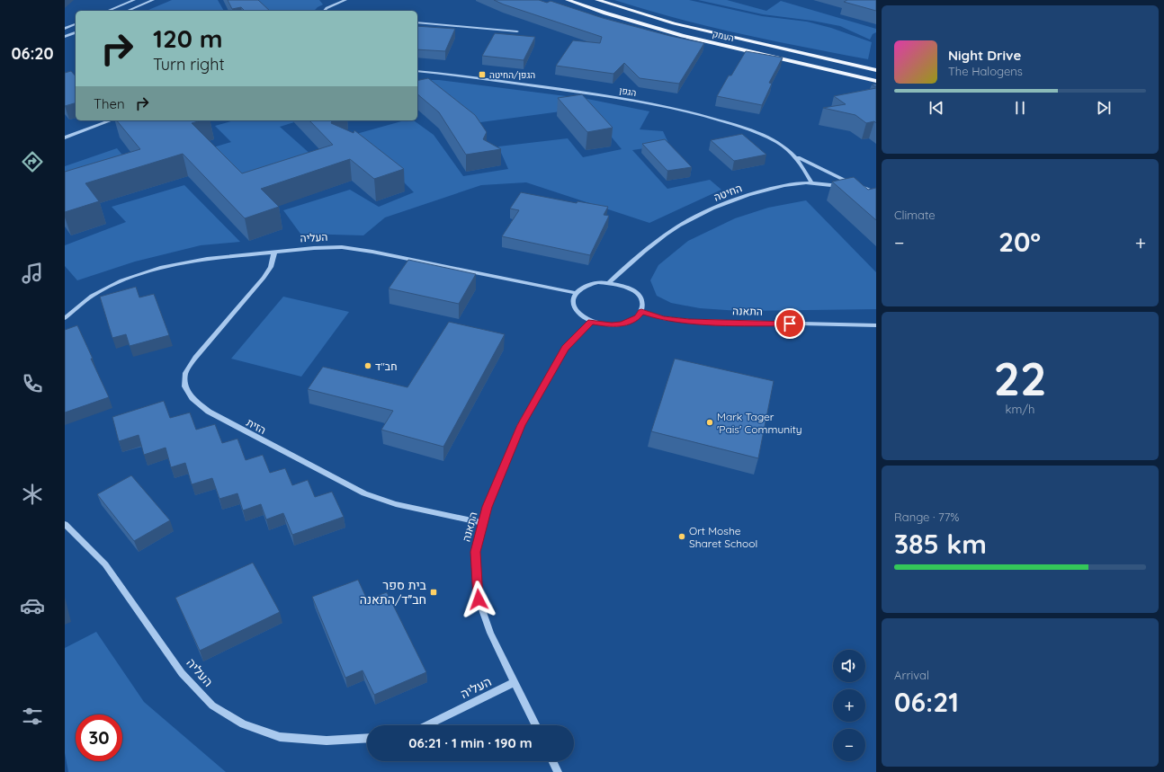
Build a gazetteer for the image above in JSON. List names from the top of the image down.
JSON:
{
  "streets": {
    "main road": ["העמק"],
    "street": [
      "הגפן",
      "החיטה",
      "העליה",
      "התאנה",
      "הזית"
    ]
  },
  "crossings": [
    ["הגפן", "החיטה"],
    ["החיטה", "העליה"],
    ["החיטה", "התאנה"],
    ["העליה", "התאנה"],
    ["העליה", "הזית"],
    ["התאנה", "הזית"]
  ],
  "places": {
    "transit": ["הגפן/החיטה", "בית ספר חב״ד/התאנה"],
    "other": ["חב\"ד", "Mark Tager 'Pais' Community", "Ort Moshe Sharet School"]
  },
  "page": {
    "tabs": "06:20",
    "turn": ["120 m", "Turn right"],
    "song": ["Night Drive", "The Halogens"],
    "then": "Then",
    "tile": [
      "Climate",
      ["22", "km/h"],
      ["Range · 77%", "385 km"],
      ["Arrival", "06:21"]
    ],
    "heat": ["−", "20°", "+"],
    "map_buttons": ["+", "−"],
    "limit": "30",
    "trip": "06:21 · 1 min · 190 m"
  }
}
